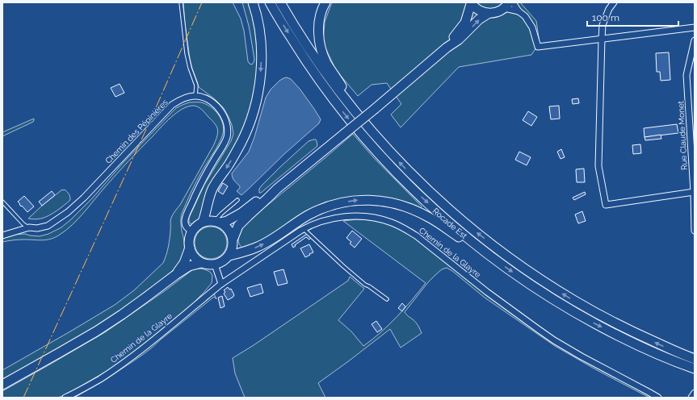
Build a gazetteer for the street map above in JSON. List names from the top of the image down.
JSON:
{
  "streets": {
    "main road": ["Rocade Est"],
    "street": ["Chemin des Pépinières", "Rue Claude Monet", "Chemin de la Glayre"]
  },
  "scale_bar": "100 m"
}
